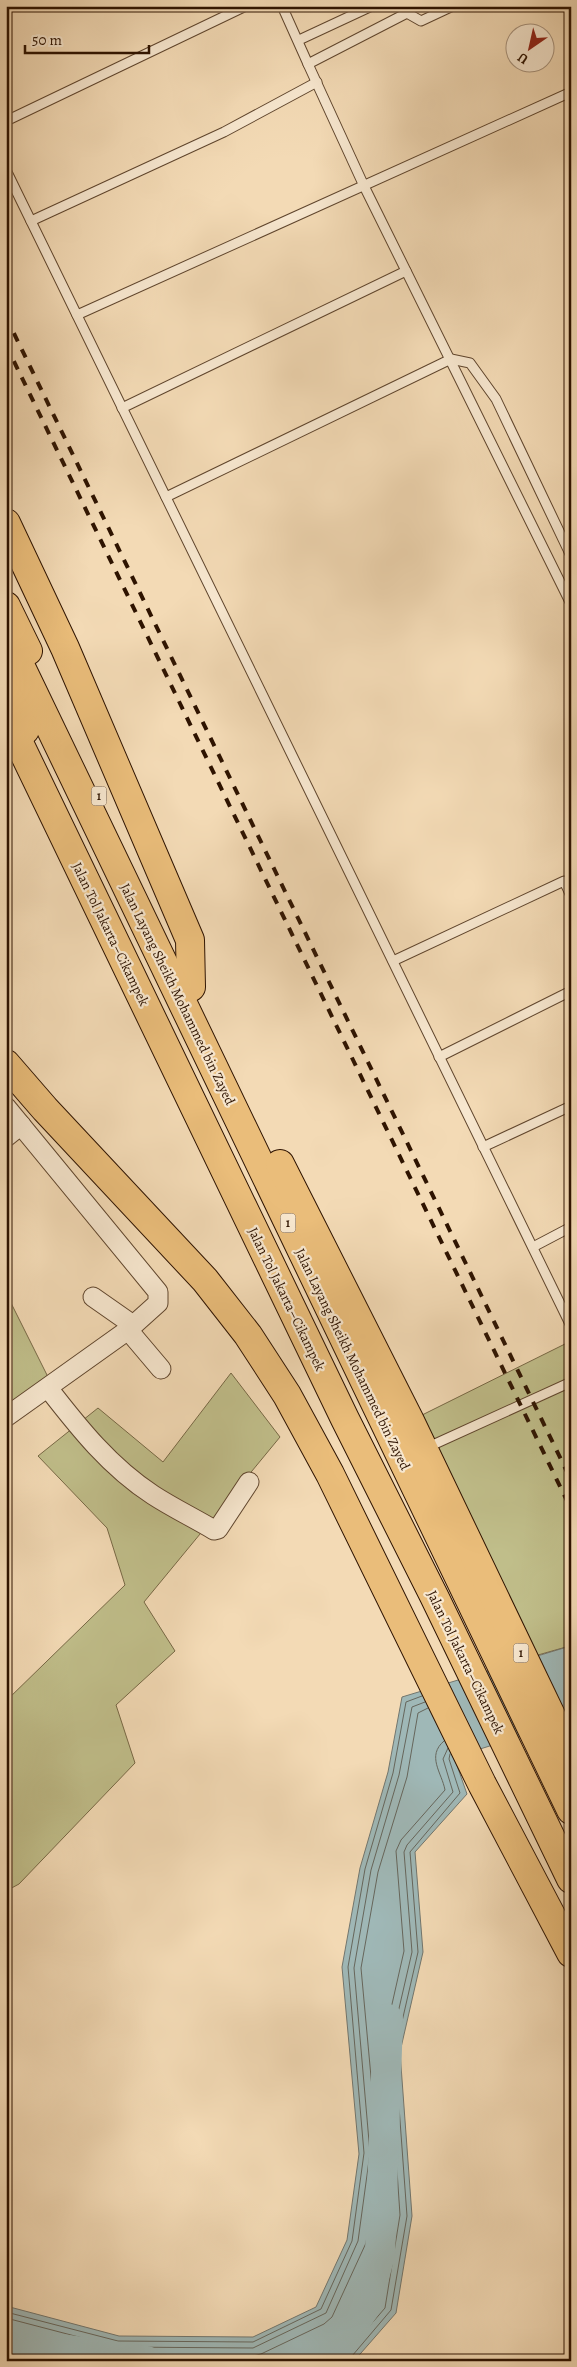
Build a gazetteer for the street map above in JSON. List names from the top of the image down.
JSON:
{
  "streets": {
    "highway": ["1", "Jalan Tol Jakarta–Cikampek", "Jalan Layang Sheikh Mohammed bin Zayed"]
  },
  "scale_bar": "50 m",
  "north": "bottom left"
}
